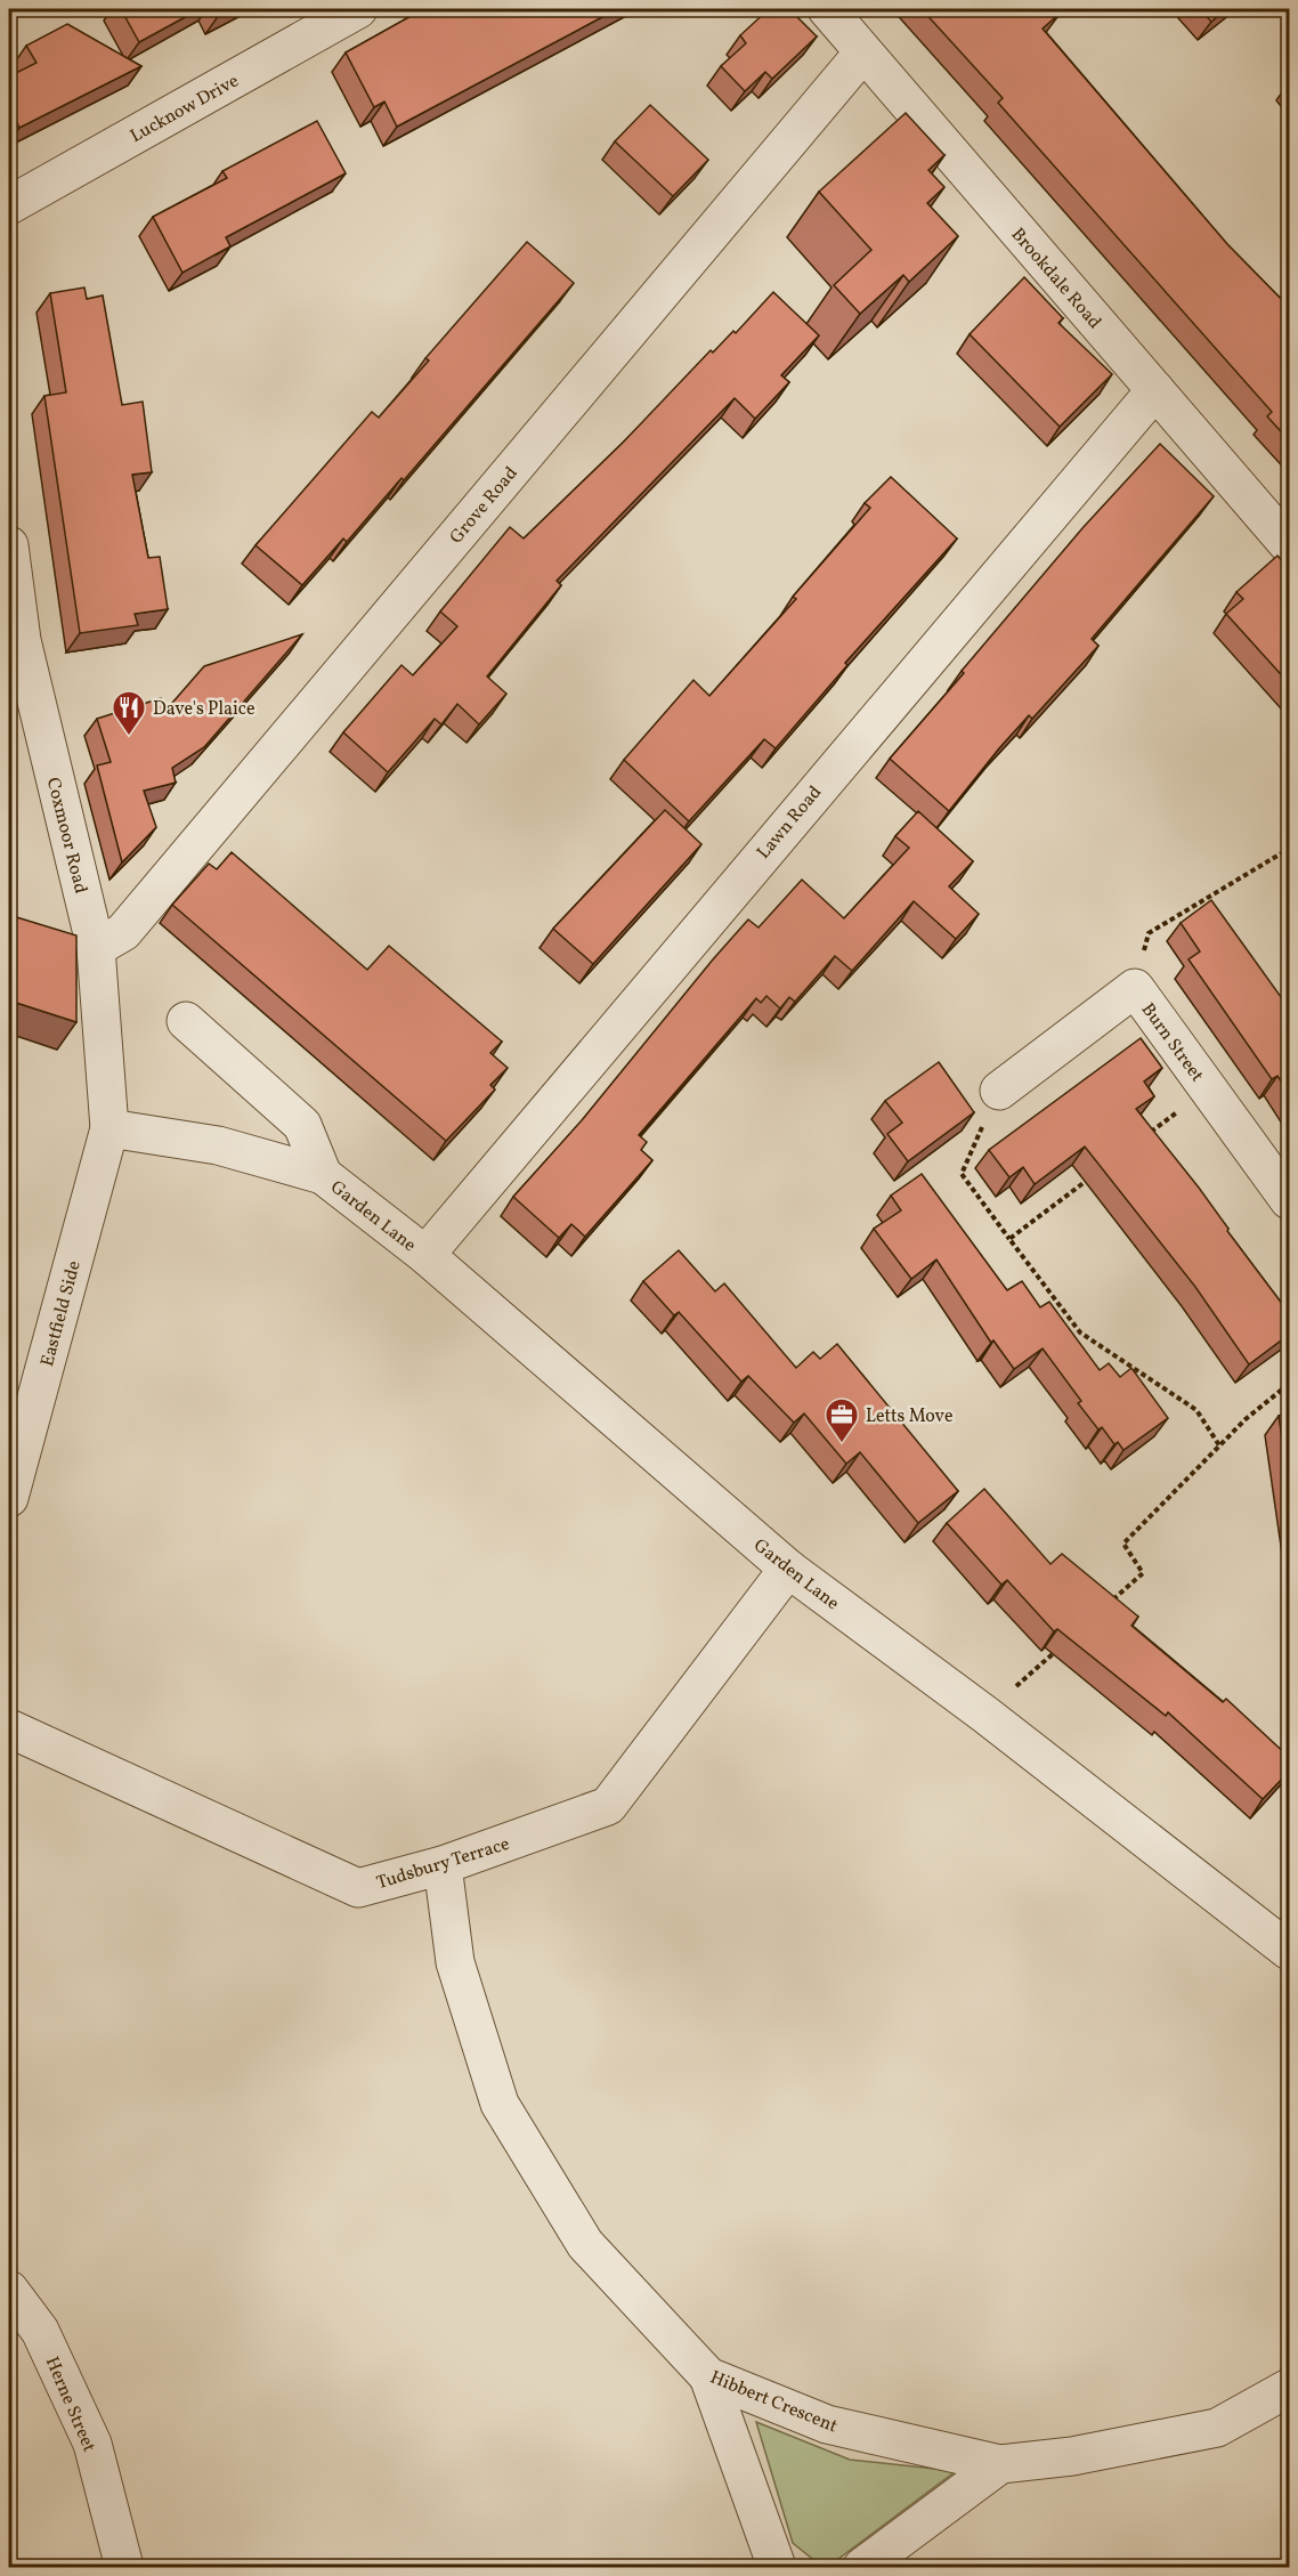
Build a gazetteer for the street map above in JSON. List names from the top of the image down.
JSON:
{
  "streets": {
    "street": [
      "Lucknow Drive",
      "Brookdale Road",
      "Grove Road",
      "Lawn Road",
      "Coxmoor Road",
      "Burn Street",
      "Garden Lane",
      "Eastfield Side",
      "Tudsbury Terrace",
      "Hibbert Crescent",
      "Herne Street"
    ]
  },
  "crossings": [
    ["Brookdale Road", "Grove Road"],
    ["Brookdale Road", "Lawn Road"],
    ["Grove Road", "Coxmoor Road"],
    ["Lawn Road", "Garden Lane"],
    ["Coxmoor Road", "Garden Lane"],
    ["Coxmoor Road", "Eastfield Side"],
    ["Garden Lane", "Eastfield Side"],
    ["Garden Lane", "Tudsbury Terrace"],
    ["Tudsbury Terrace", "Hibbert Crescent"]
  ],
  "places": {
    "restaurant": ["Dave's Plaice"],
    "office": ["Letts Move"]
  }
}
